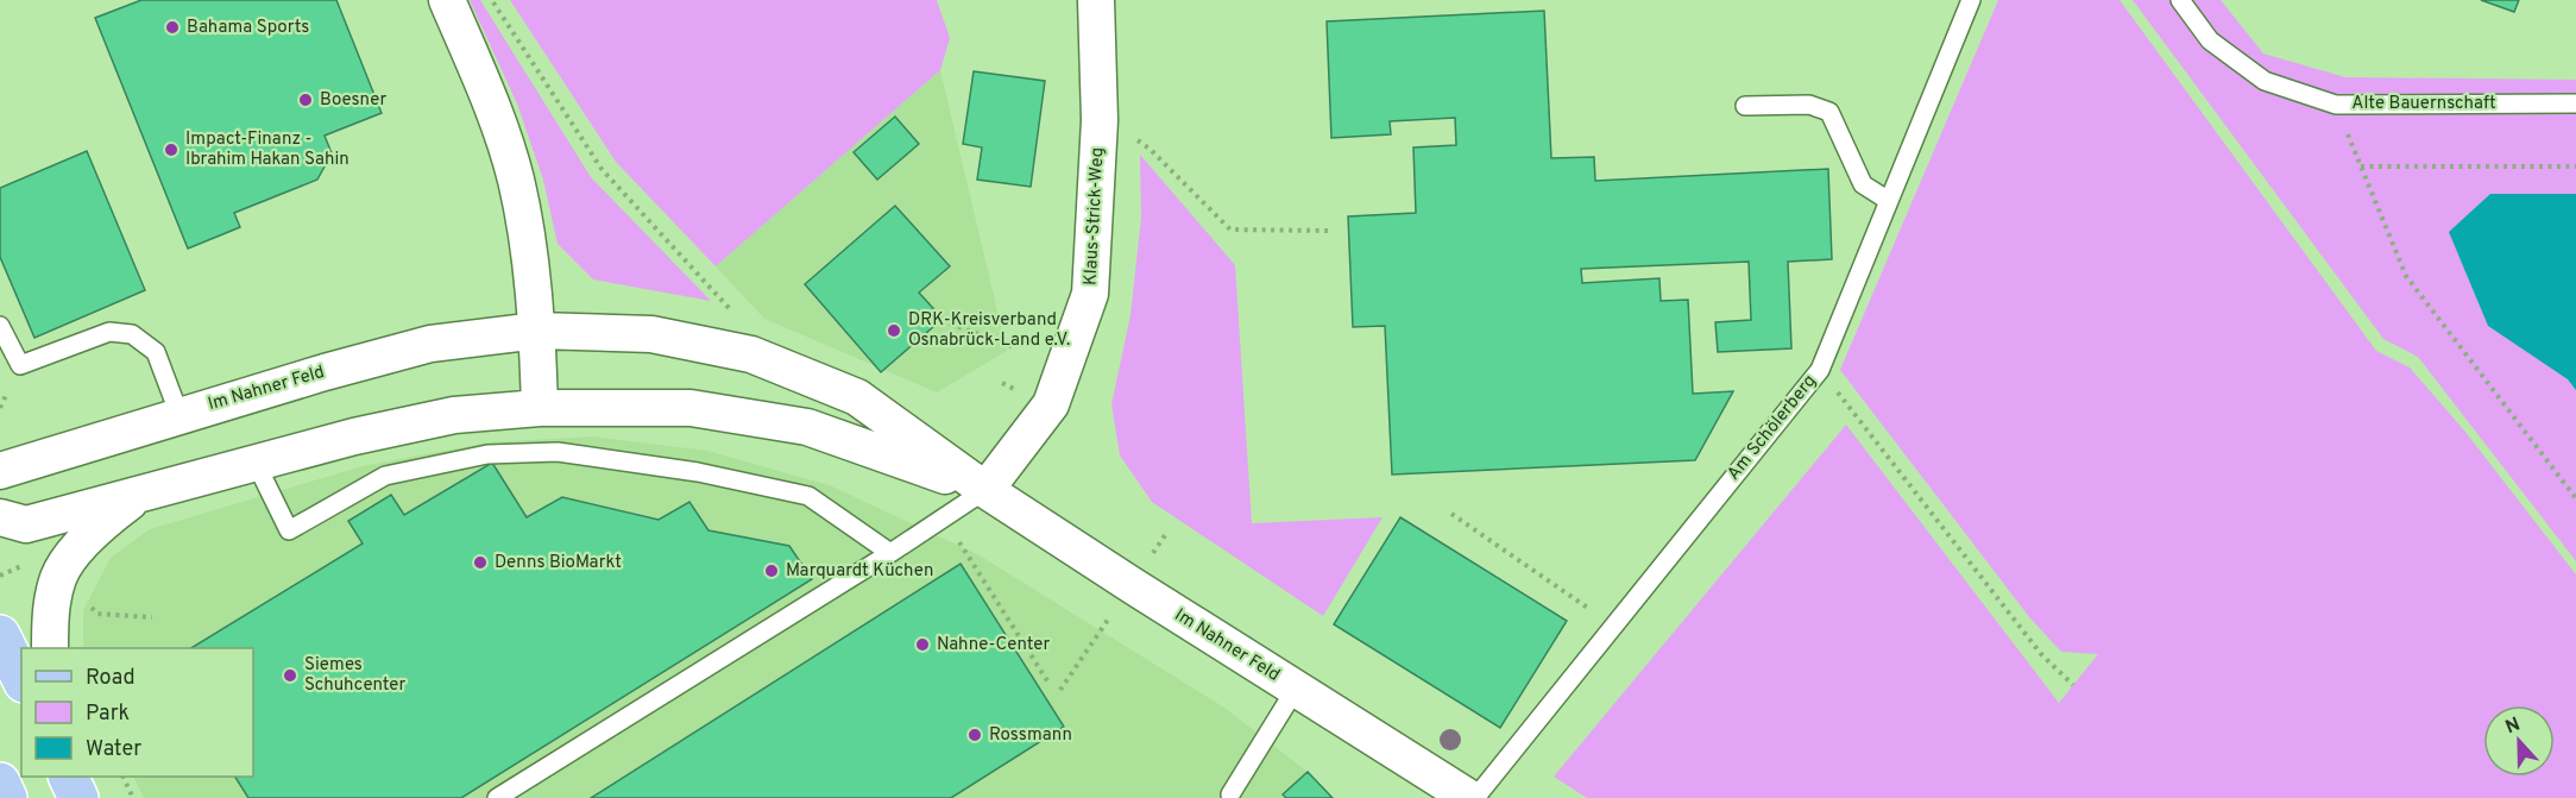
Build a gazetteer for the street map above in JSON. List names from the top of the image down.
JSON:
{
  "streets": {
    "street": ["Klaus-Strick-Weg", "Im Nahner Feld"],
    "lane": ["Alte Bauernschaft", "Am Schölerberg"]
  },
  "crossings": [
    ["Klaus-Strick-Weg", "Im Nahner Feld"]
  ],
  "places": [
    "Bahama Sports",
    "Boesner",
    "Impact-Finanz - Ibrahim Hakan Sahin",
    "DRK-Kreisverband Osnabrück-Land e.V.",
    "Denns BioMarkt",
    "Marquardt Küchen",
    "Nahne-Center",
    "Siemes Schuhcenter",
    "Rossmann"
  ],
  "legend": ["Road", "Park", "Water"],
  "north": "top"
}
